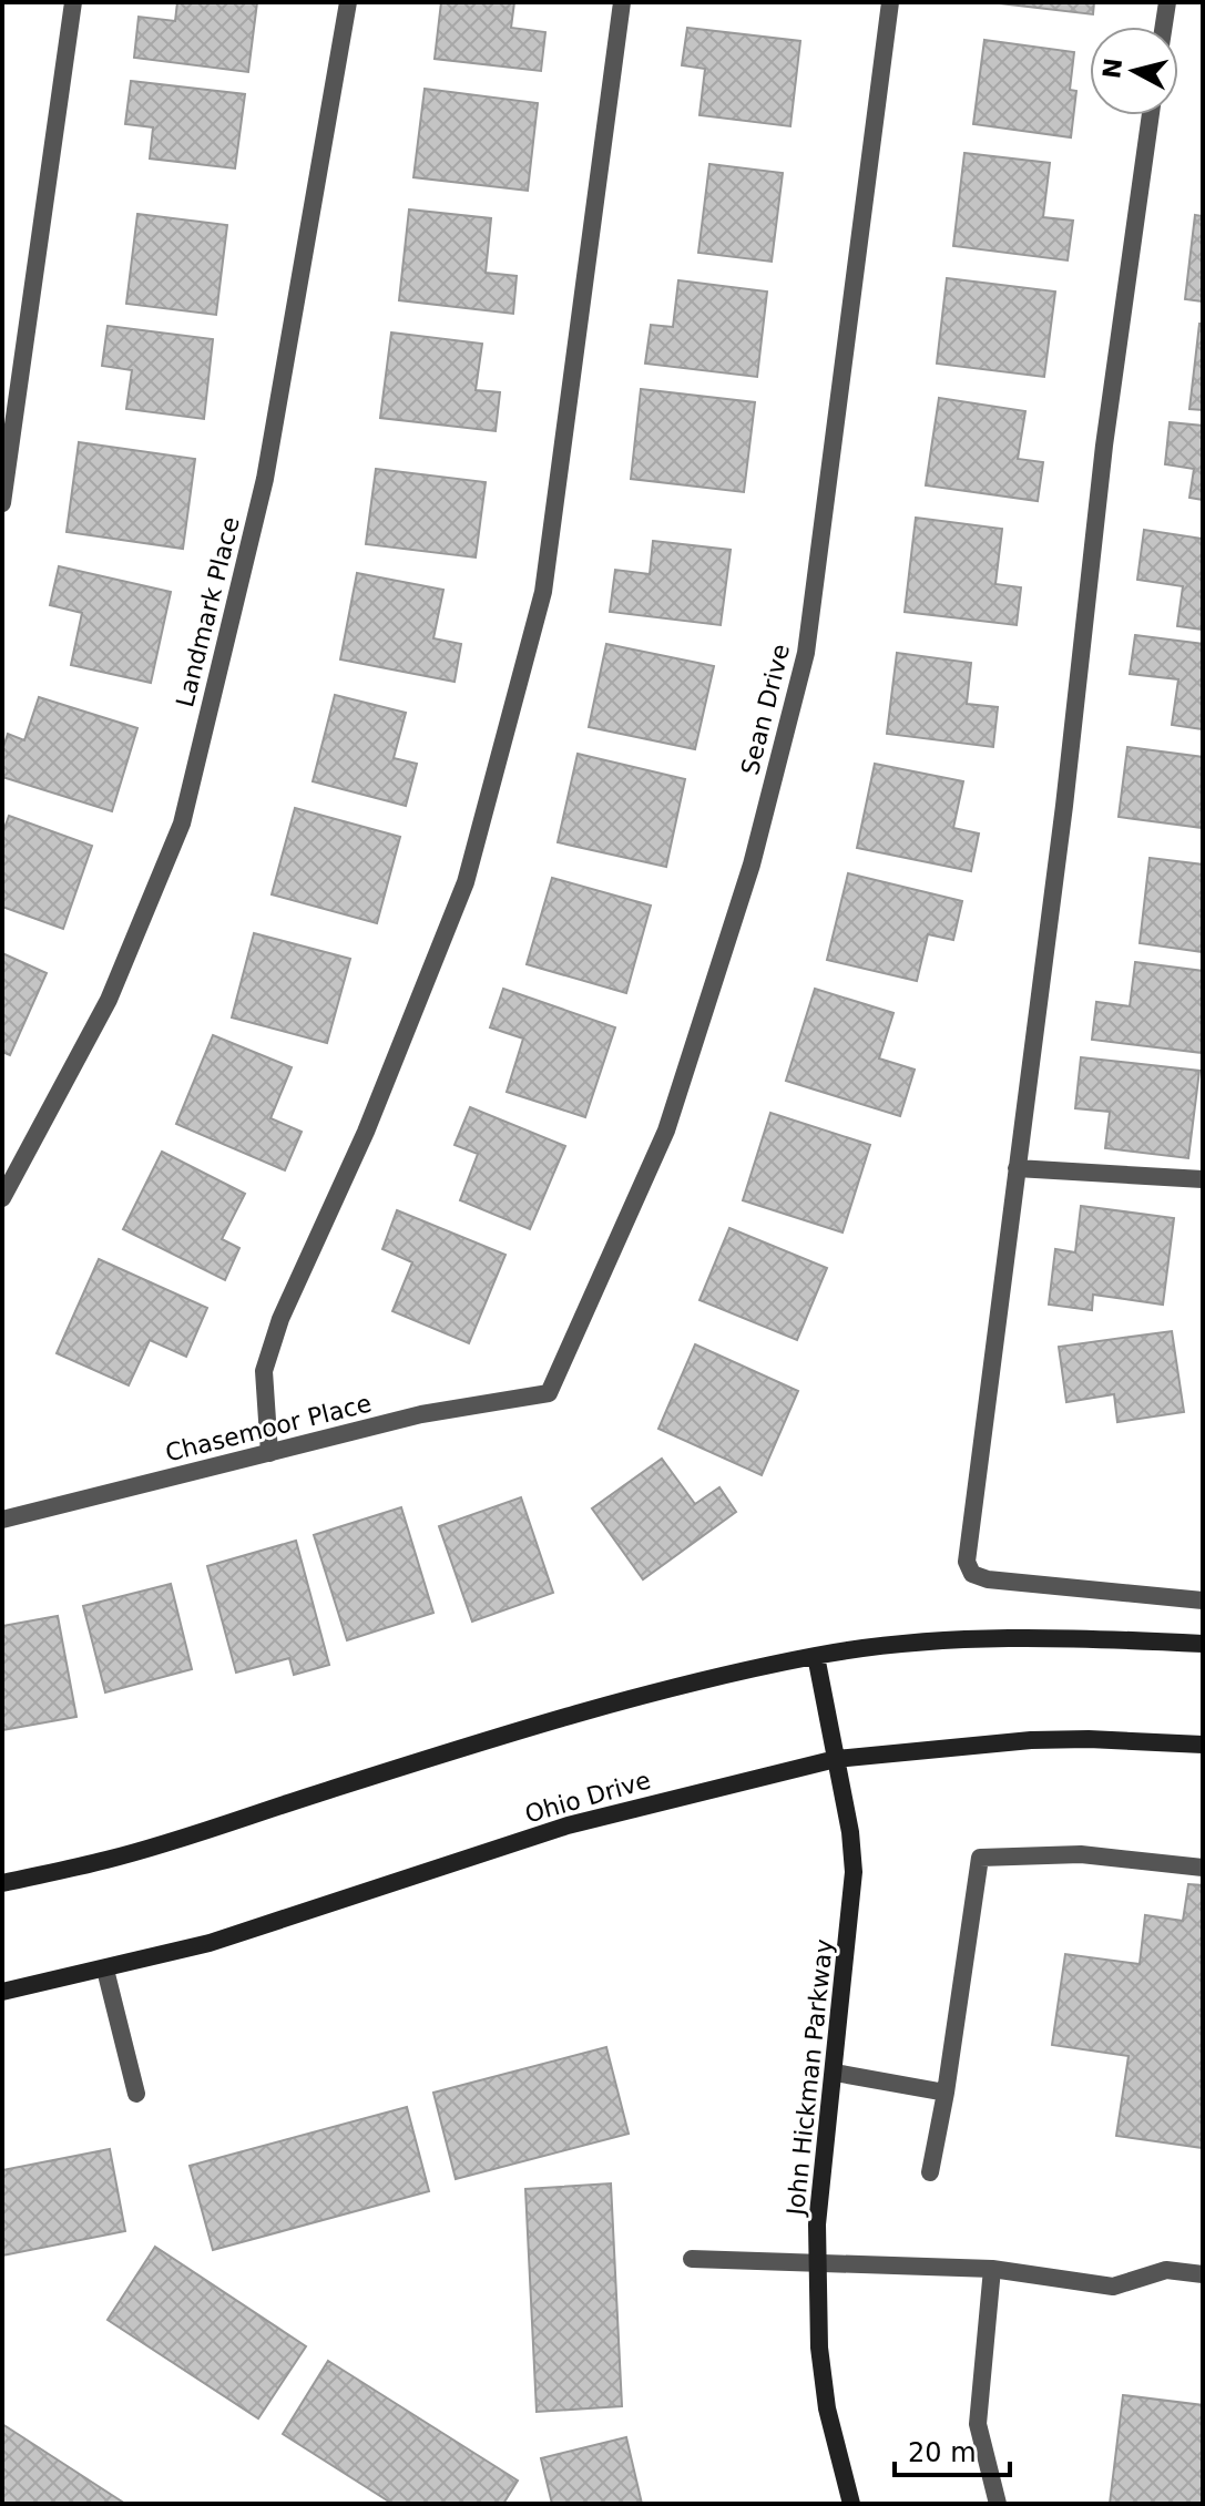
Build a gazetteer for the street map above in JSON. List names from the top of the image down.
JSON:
{
  "streets": {
    "main road": ["Ohio Drive", "John Hickman Parkway"],
    "street": ["Landmark Place", "Sean Drive", "Chasemoor Place"]
  },
  "crossings": [
    ["Sean Drive", "Chasemoor Place"],
    ["Ohio Drive", "John Hickman Parkway"]
  ],
  "scale_bar": "20 m",
  "north": "left"
}
